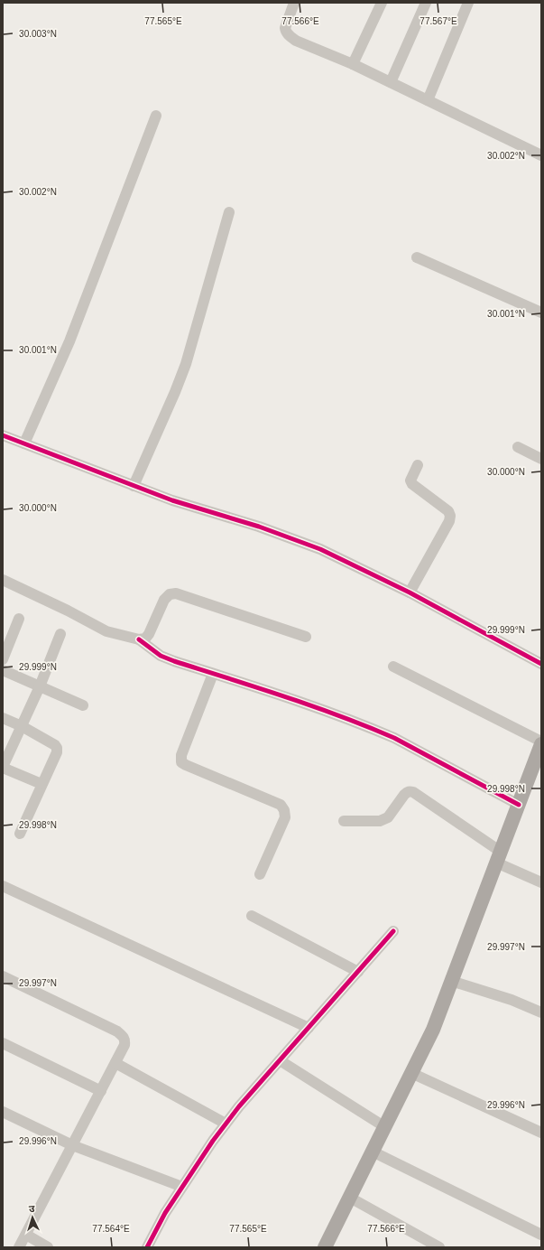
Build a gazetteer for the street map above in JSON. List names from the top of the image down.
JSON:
{
  "north": "top",
  "coordinates": [
    "77.565°E",
    "77.566°E",
    "77.567°E",
    "30.003°N",
    "30.002°N",
    "30.001°N",
    "30.000°N",
    "29.999°N",
    "29.998°N",
    "29.997°N",
    "29.996°N",
    "77.564°E"
  ]
}
